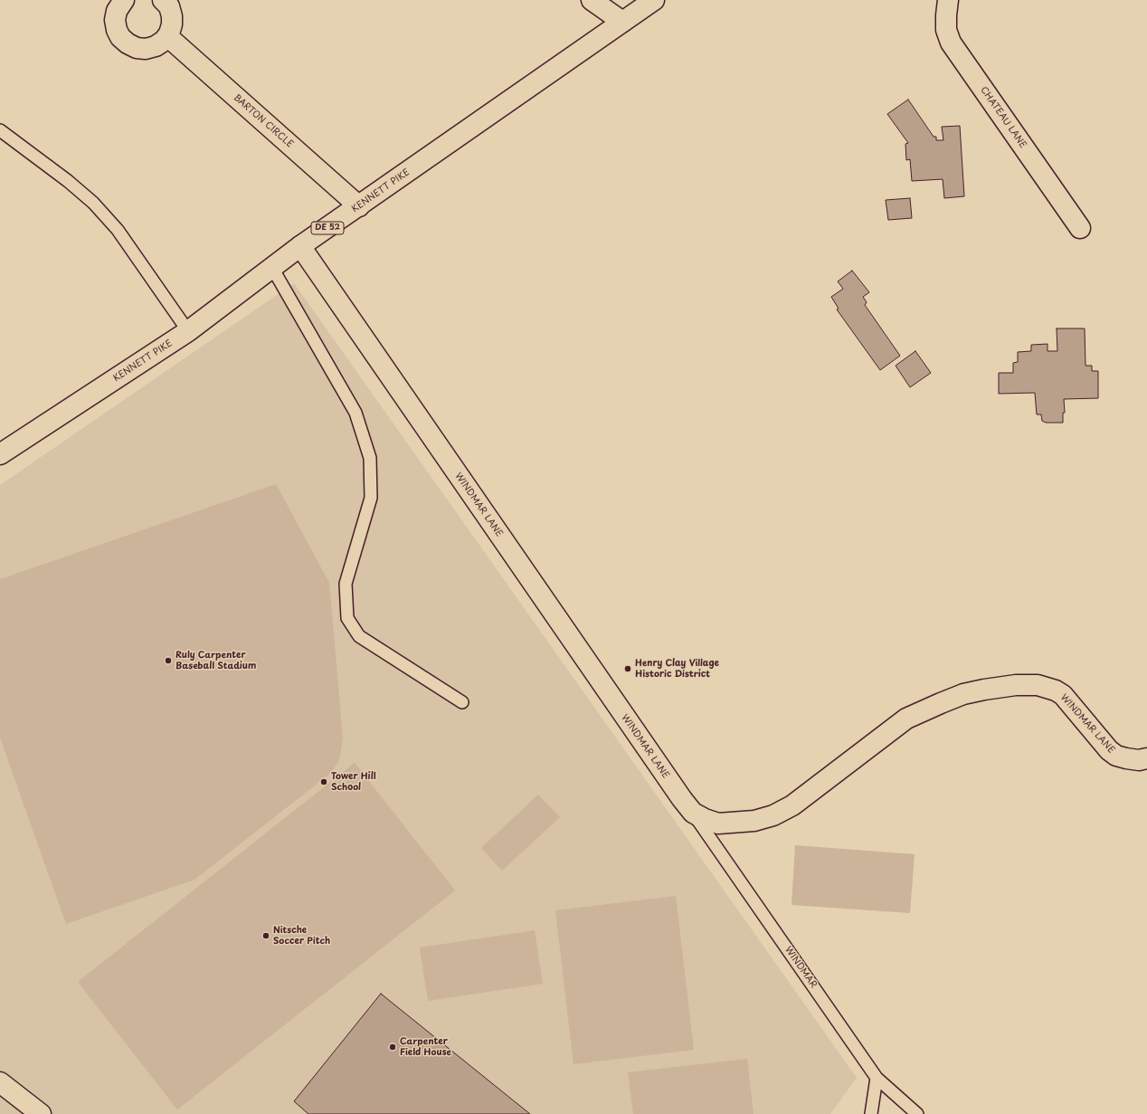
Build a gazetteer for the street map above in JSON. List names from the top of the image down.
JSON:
{
  "streets": {
    "street": [
      "CHATEAU LANE",
      "BARTON CIRCLE",
      "KENNETT PIKE",
      "DE 52",
      "WINDMAR LANE"
    ],
    "lane": ["WINDMAR"]
  },
  "crossings": [
    ["BARTON CIRCLE", "KENNETT PIKE"],
    ["KENNETT PIKE", "WINDMAR LANE"],
    ["WINDMAR LANE", "WINDMAR"]
  ],
  "places": [
    "Ruly Carpenter Baseball Stadium",
    "Henry Clay Village Historic District",
    "Tower Hill School",
    "Nitsche Soccer Pitch",
    "Carpenter Field House"
  ]
}
